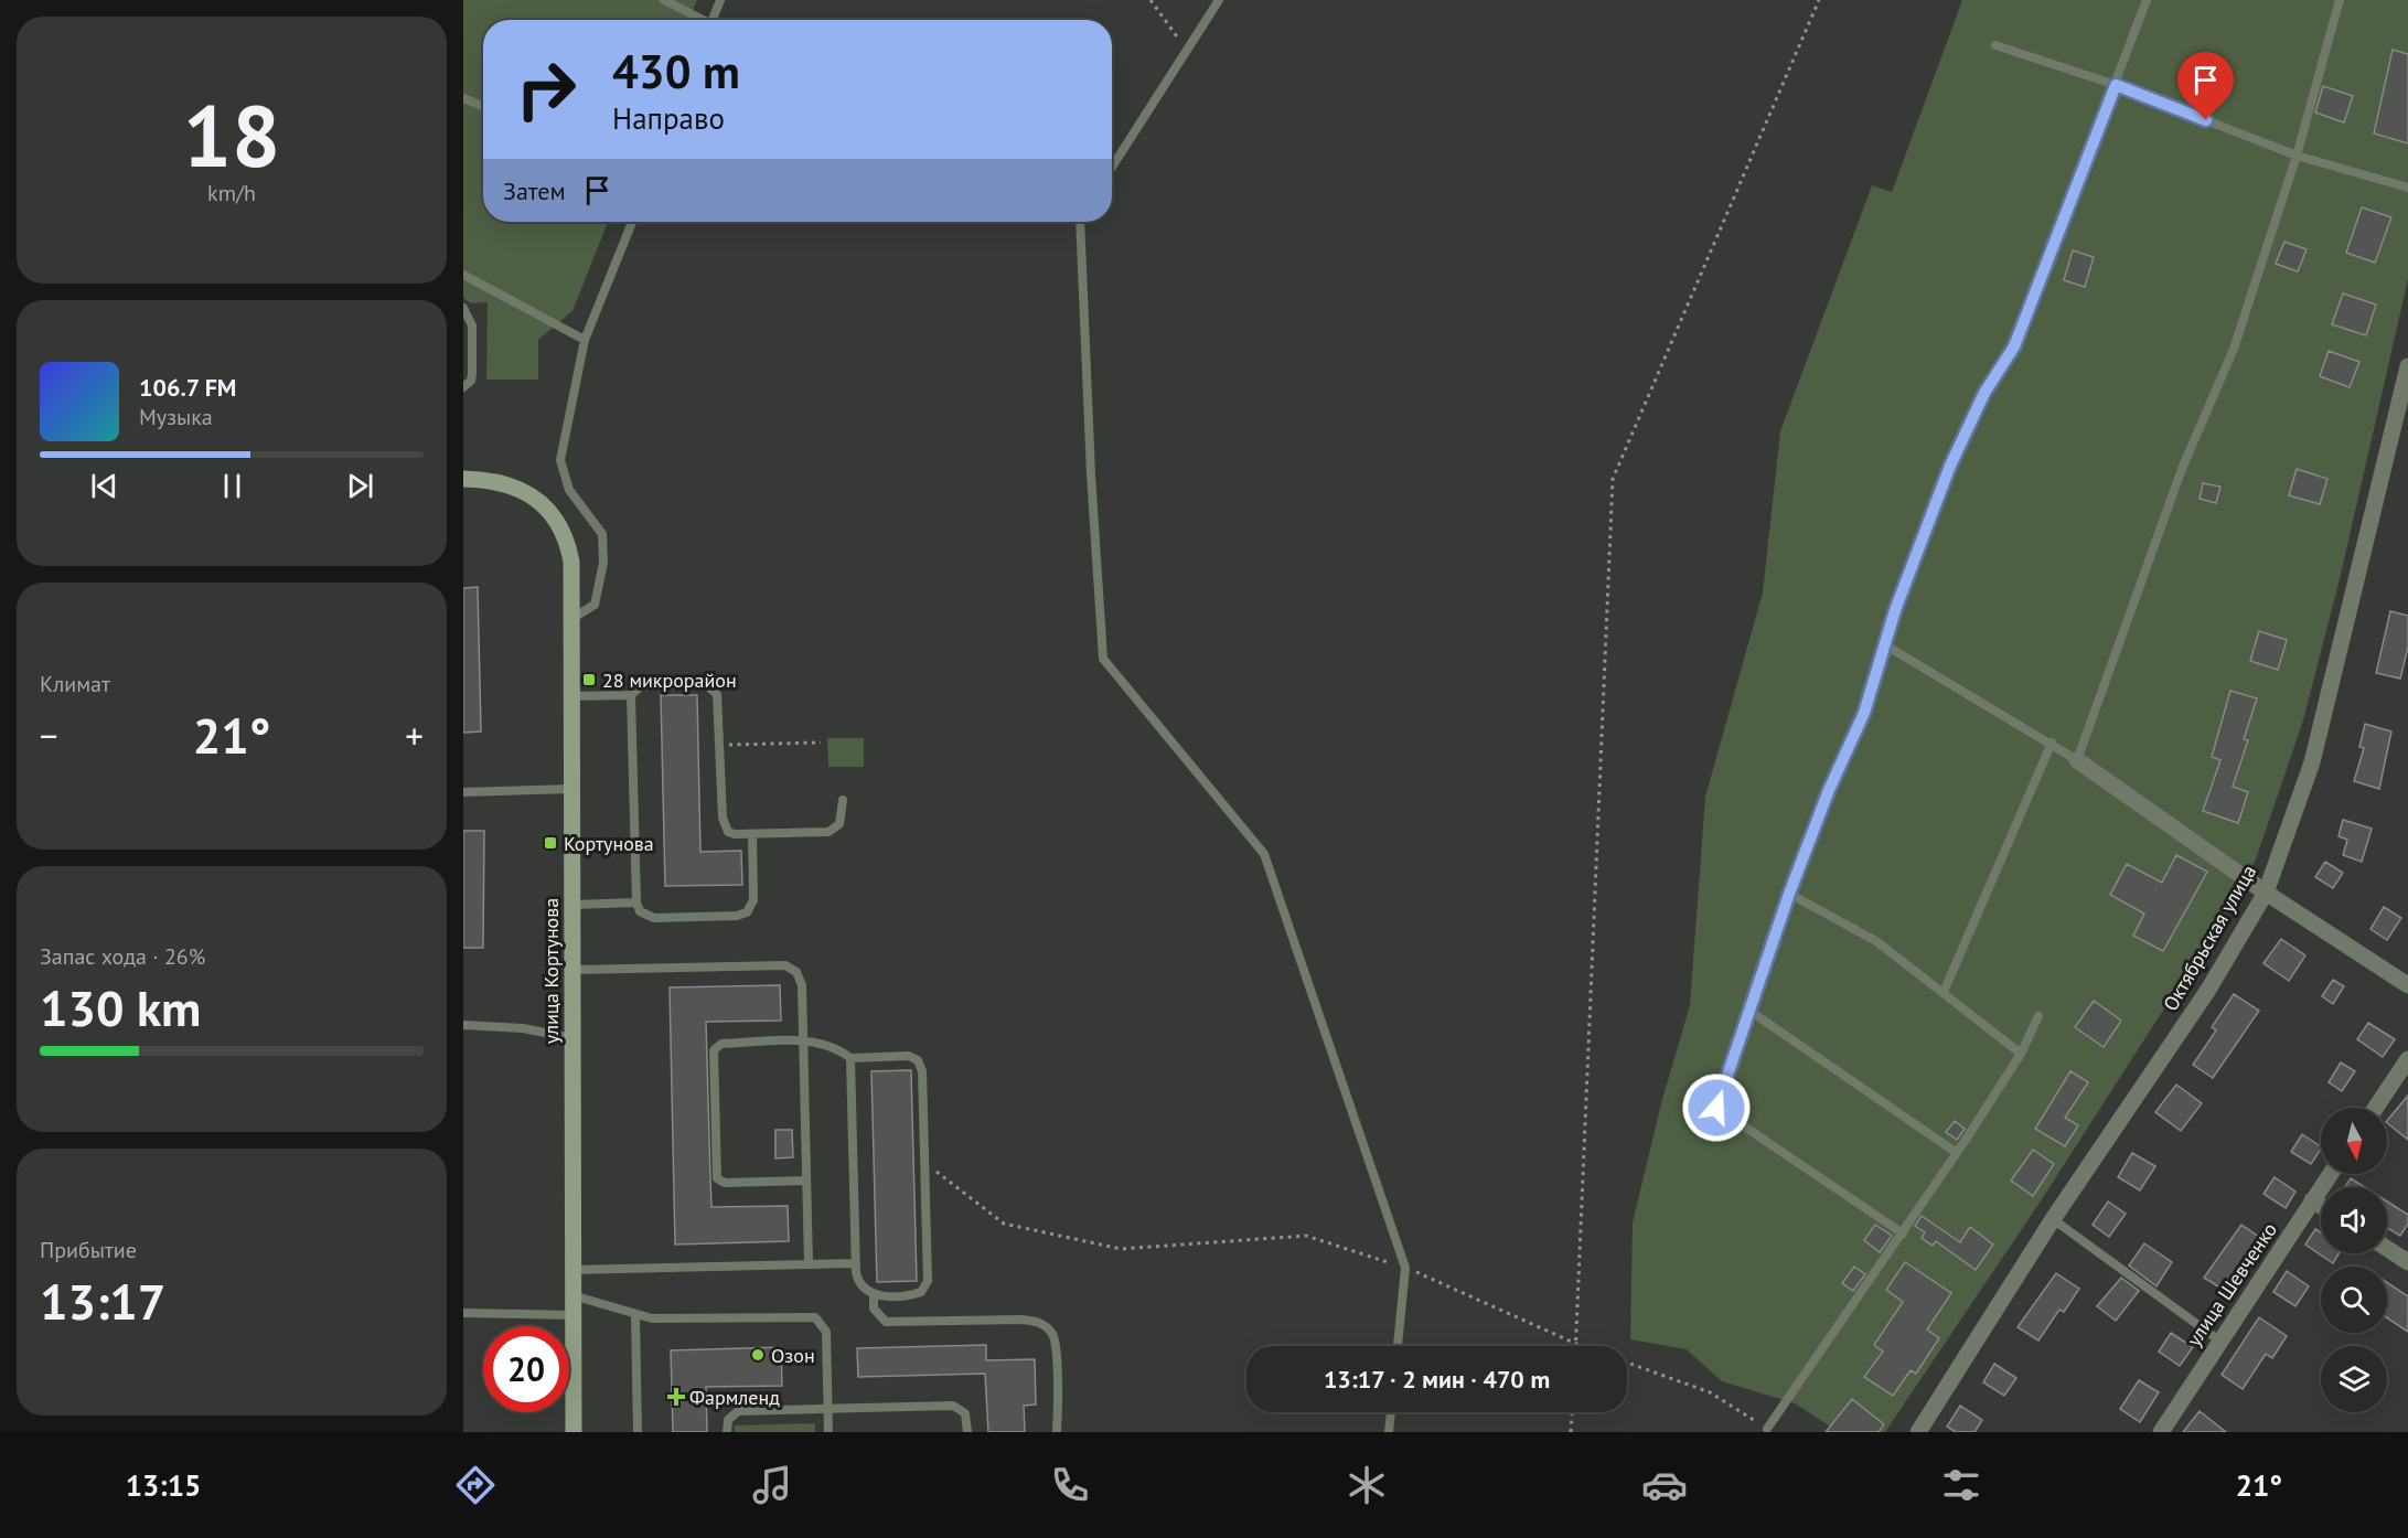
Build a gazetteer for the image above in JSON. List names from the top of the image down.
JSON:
{
  "streets": {
    "main road": ["улица Кортунова"],
    "street": ["Октябрьская улица", "улица Шевченко"]
  },
  "places": {
    "transit": ["28 микрорайон", "Кортунова"],
    "other": ["Озон"],
    "health": ["Фармленд"]
  },
  "north": "bottom",
  "page": {
    "tile": [
      ["18", "km/h"],
      "Климат",
      ["Запас хода · 26%", "130 km"],
      ["Прибытие", "13:17"]
    ],
    "turn": ["430 m", "Направо"],
    "then": "Затем",
    "song": ["106.7 FM", "Музыка"],
    "heat": ["−", "21°", "+"],
    "limit": "20",
    "trip": "13:17 · 2 мин · 470 m",
    "tabs": ["13:15", "21°"]
  }
}
